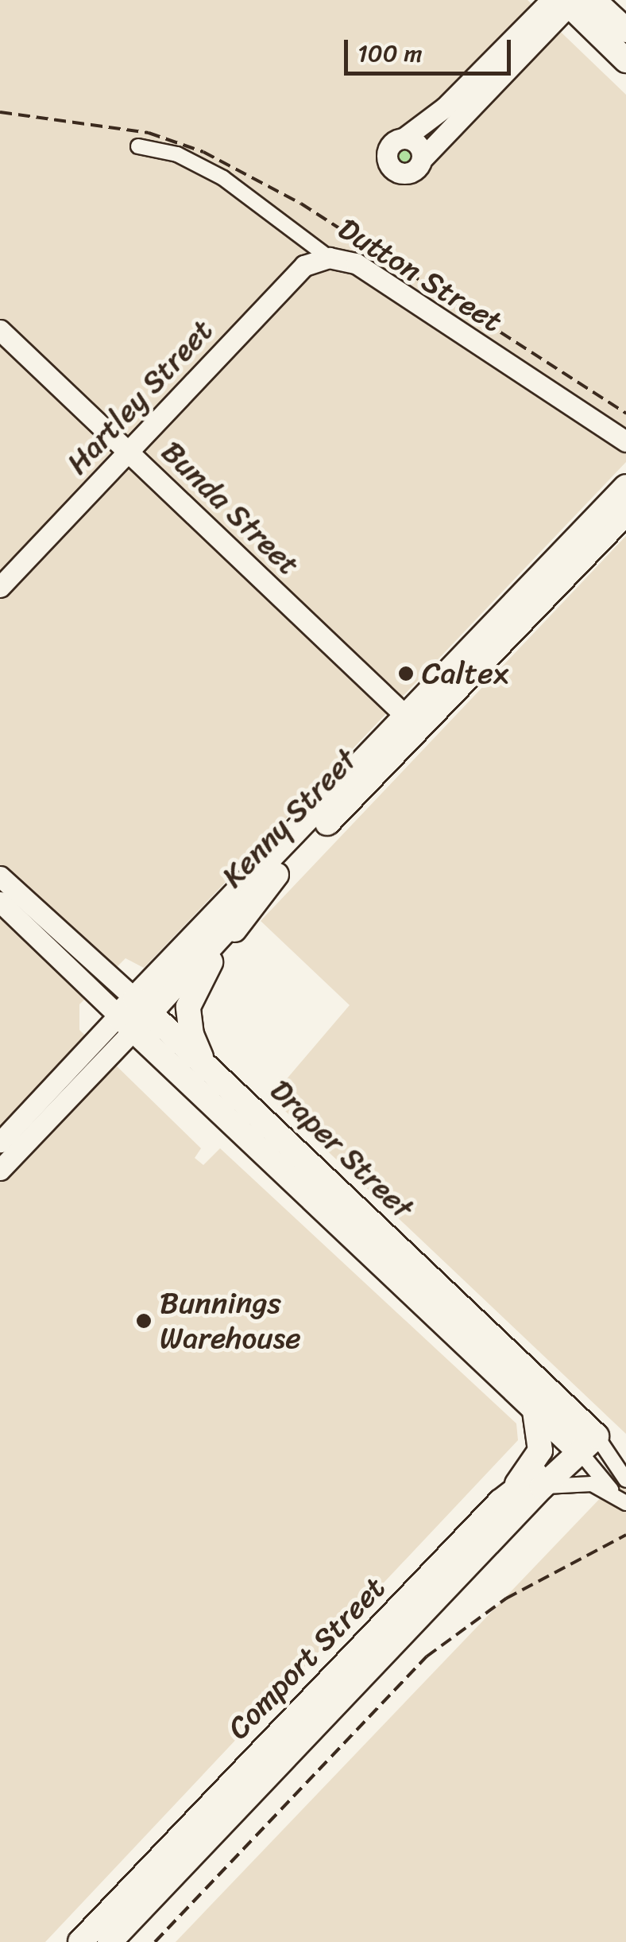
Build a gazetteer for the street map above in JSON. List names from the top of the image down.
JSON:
{
  "streets": {
    "highway": ["Kenny Street", "Draper Street", "Comport Street"],
    "street": ["Dutton Street", "Hartley Street", "Bunda Street"]
  },
  "crossings": [
    ["Dutton Street", "Hartley Street"],
    ["Hartley Street", "Bunda Street"],
    ["Bunda Street", "Kenny Street"],
    ["Kenny Street", "Draper Street"],
    ["Draper Street", "Comport Street"]
  ],
  "places": ["Caltex", "Bunnings Warehouse"],
  "scale_bar": "100 m"
}
